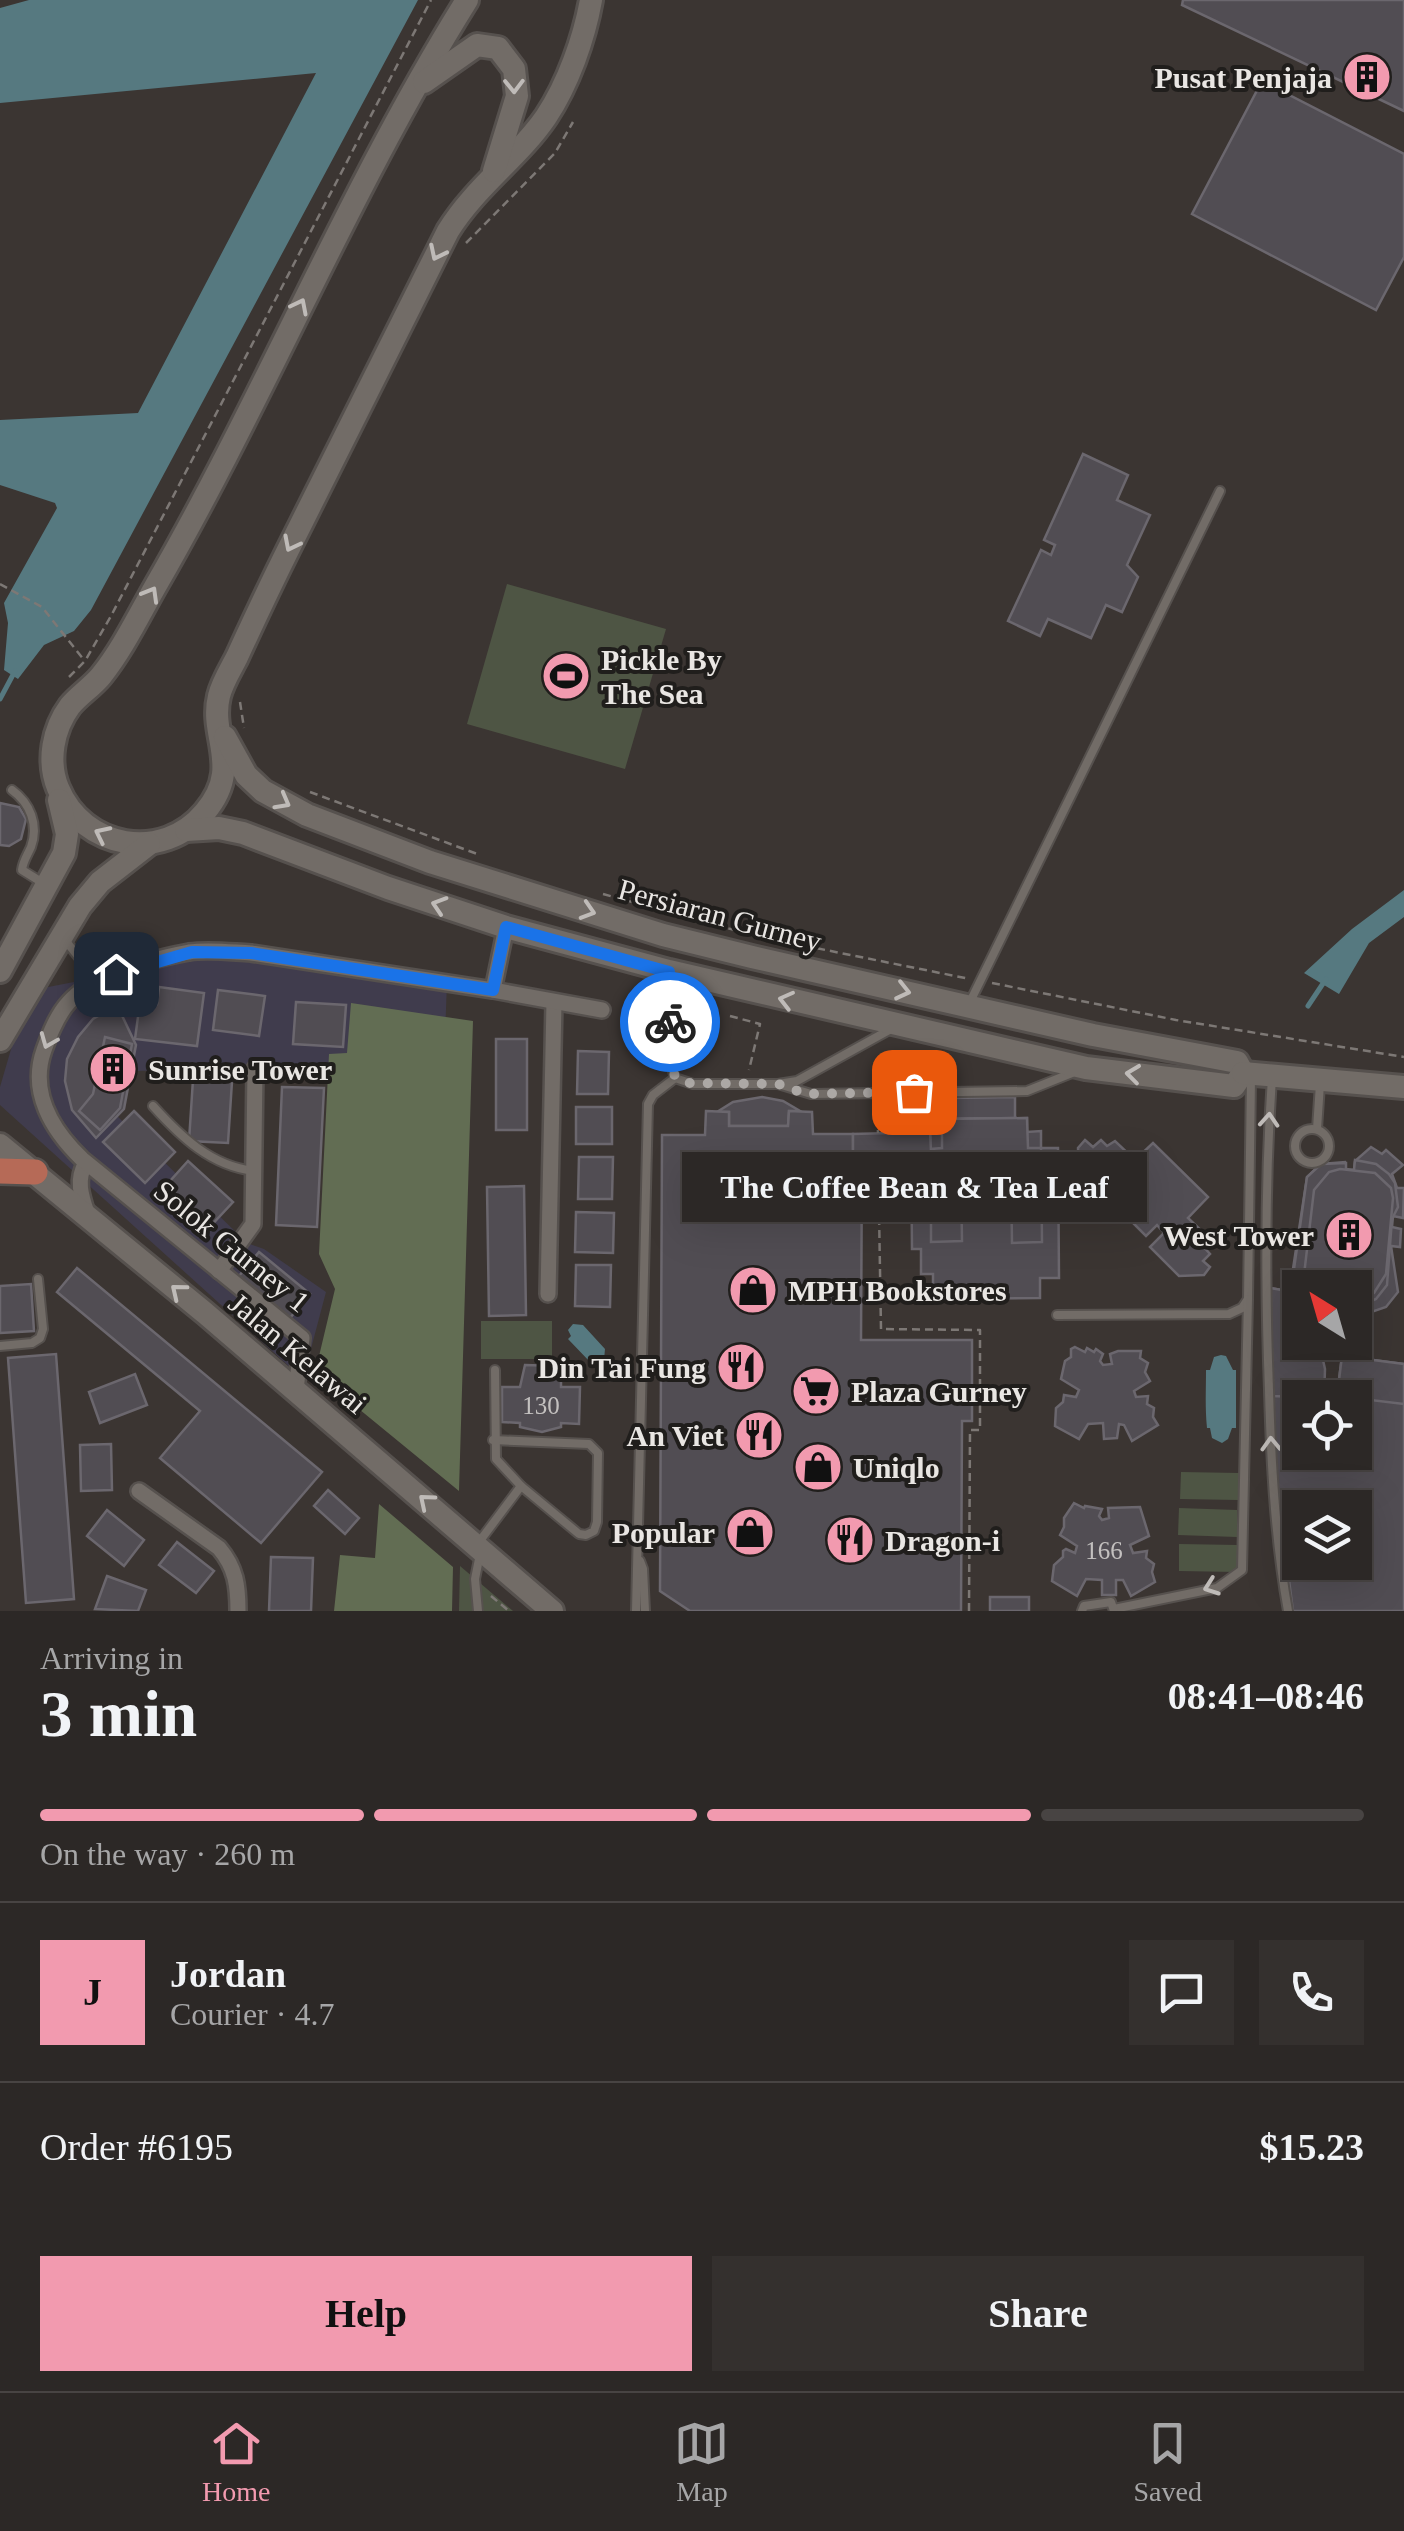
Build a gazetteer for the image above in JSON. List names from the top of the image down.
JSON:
{
  "streets": {
    "main road": ["Persiaran Gurney", "Jalan Kelawai"],
    "street": ["Solok Gurney 1"]
  },
  "crossings": [
    ["Solok Gurney 1", "Jalan Kelawai"]
  ],
  "one_way": ["Jalan Kelawai"],
  "places": {
    "building": ["Pusat Penjaja", "Sunrise Tower", "West Tower"],
    "sports": ["Pickle By The Sea"],
    "other": ["The Coffee Bean & Tea Leaf"],
    "shop": ["MPH Bookstores", "Uniqlo", "Popular"],
    "restaurant": ["Din Tai Fung", "An Viet", "Dragon-i"],
    "supermarket": ["Plaza Gurney"]
  },
  "house_numbers": ["130", "166"],
  "north": "top left",
  "page": {
    "bubble": "The Coffee Bean & Tea Leaf",
    "heading": ["3 min", "Arriving in", "08:41–08:46"],
    "panel": [
      "Jordan",
      "Courier · 4.7",
      "Order #6195",
      "$15.23"
    ],
    "bar": "On the way · 260 m",
    "round": "J",
    "buttons": ["Help", "Share"],
    "tabs": ["Home", "Map", "Saved"]
  }
}
